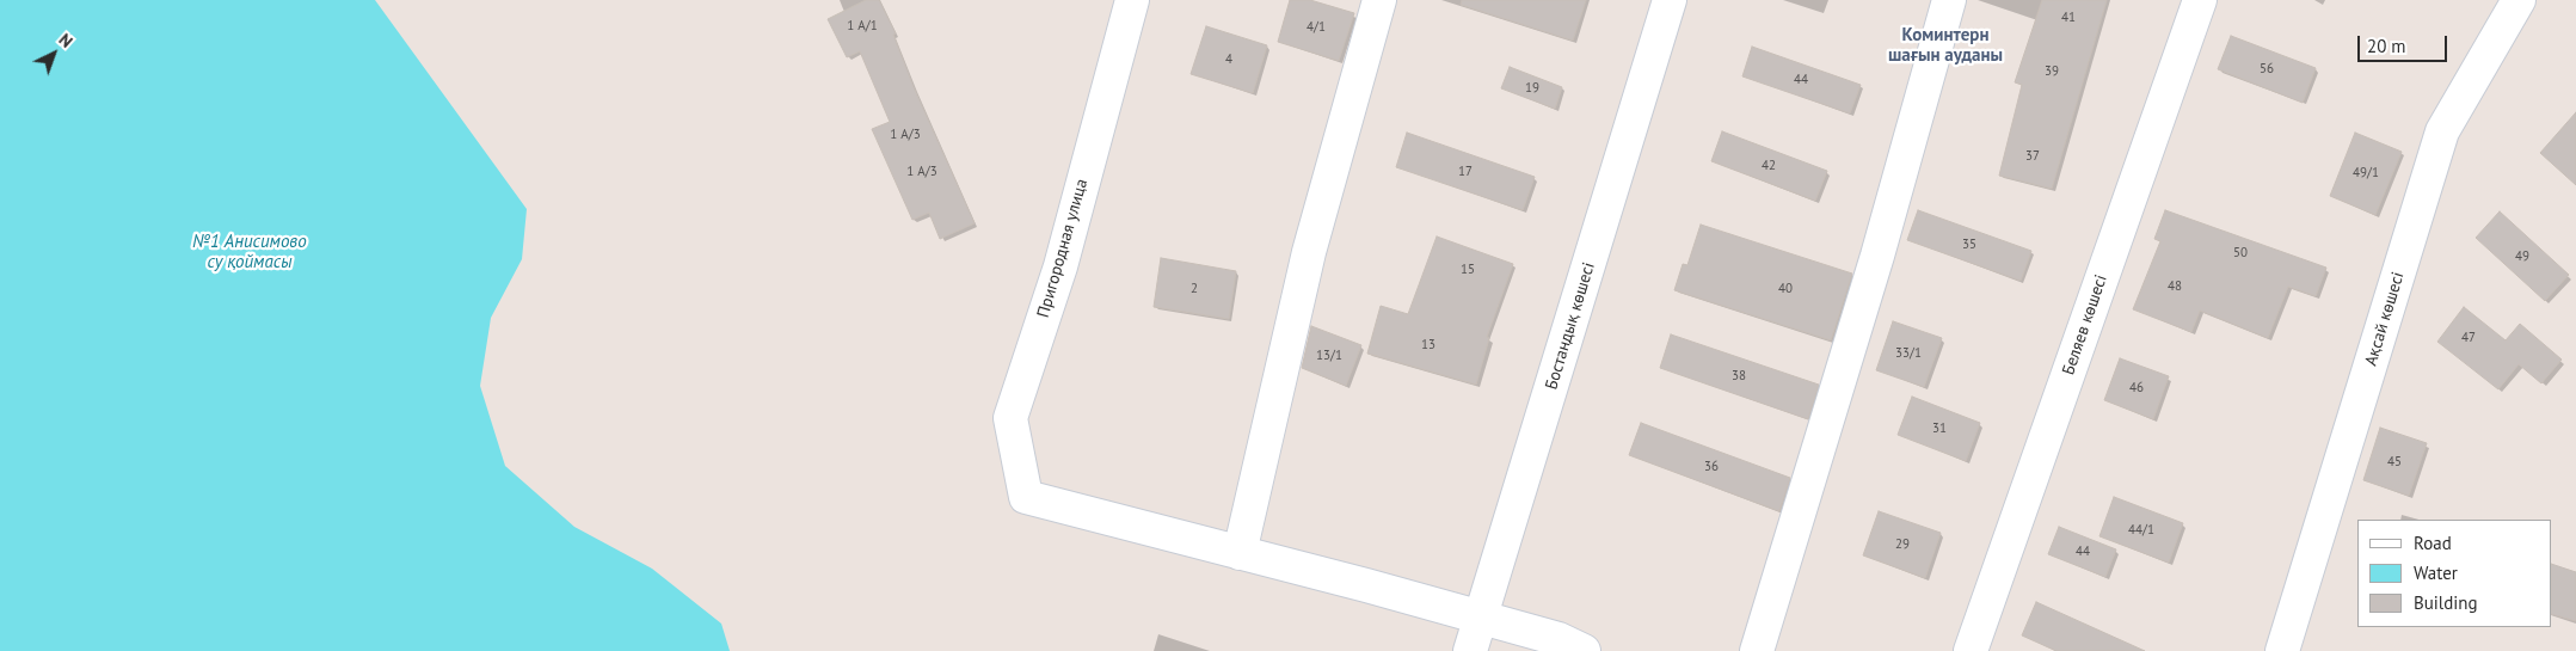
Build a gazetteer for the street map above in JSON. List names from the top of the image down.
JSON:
{
  "streets": {
    "street": [
      "Пригородная улица",
      "Ақсай көшесі",
      "Беляев көшесі",
      "Бостандық көшесі"
    ]
  },
  "districts": ["Коминтерн шағын ауданы"],
  "water": ["№1 Анисимово су қоймасы"],
  "house_numbers": [
    "41",
    "1 А/1",
    "4/1",
    "4",
    "56",
    "39",
    "44",
    "19",
    "1 А/3",
    "37",
    "42",
    "1 А/3",
    "17",
    "49/1",
    "35",
    "50",
    "49",
    "15",
    "48",
    "2",
    "40",
    "47",
    "13",
    "33/1",
    "13/1",
    "38",
    "46",
    "31",
    "45",
    "36",
    "44/1",
    "29",
    "44"
  ],
  "legend": ["Road", "Water", "Building"],
  "scale_bar": "20 m",
  "north": "top right"
}
